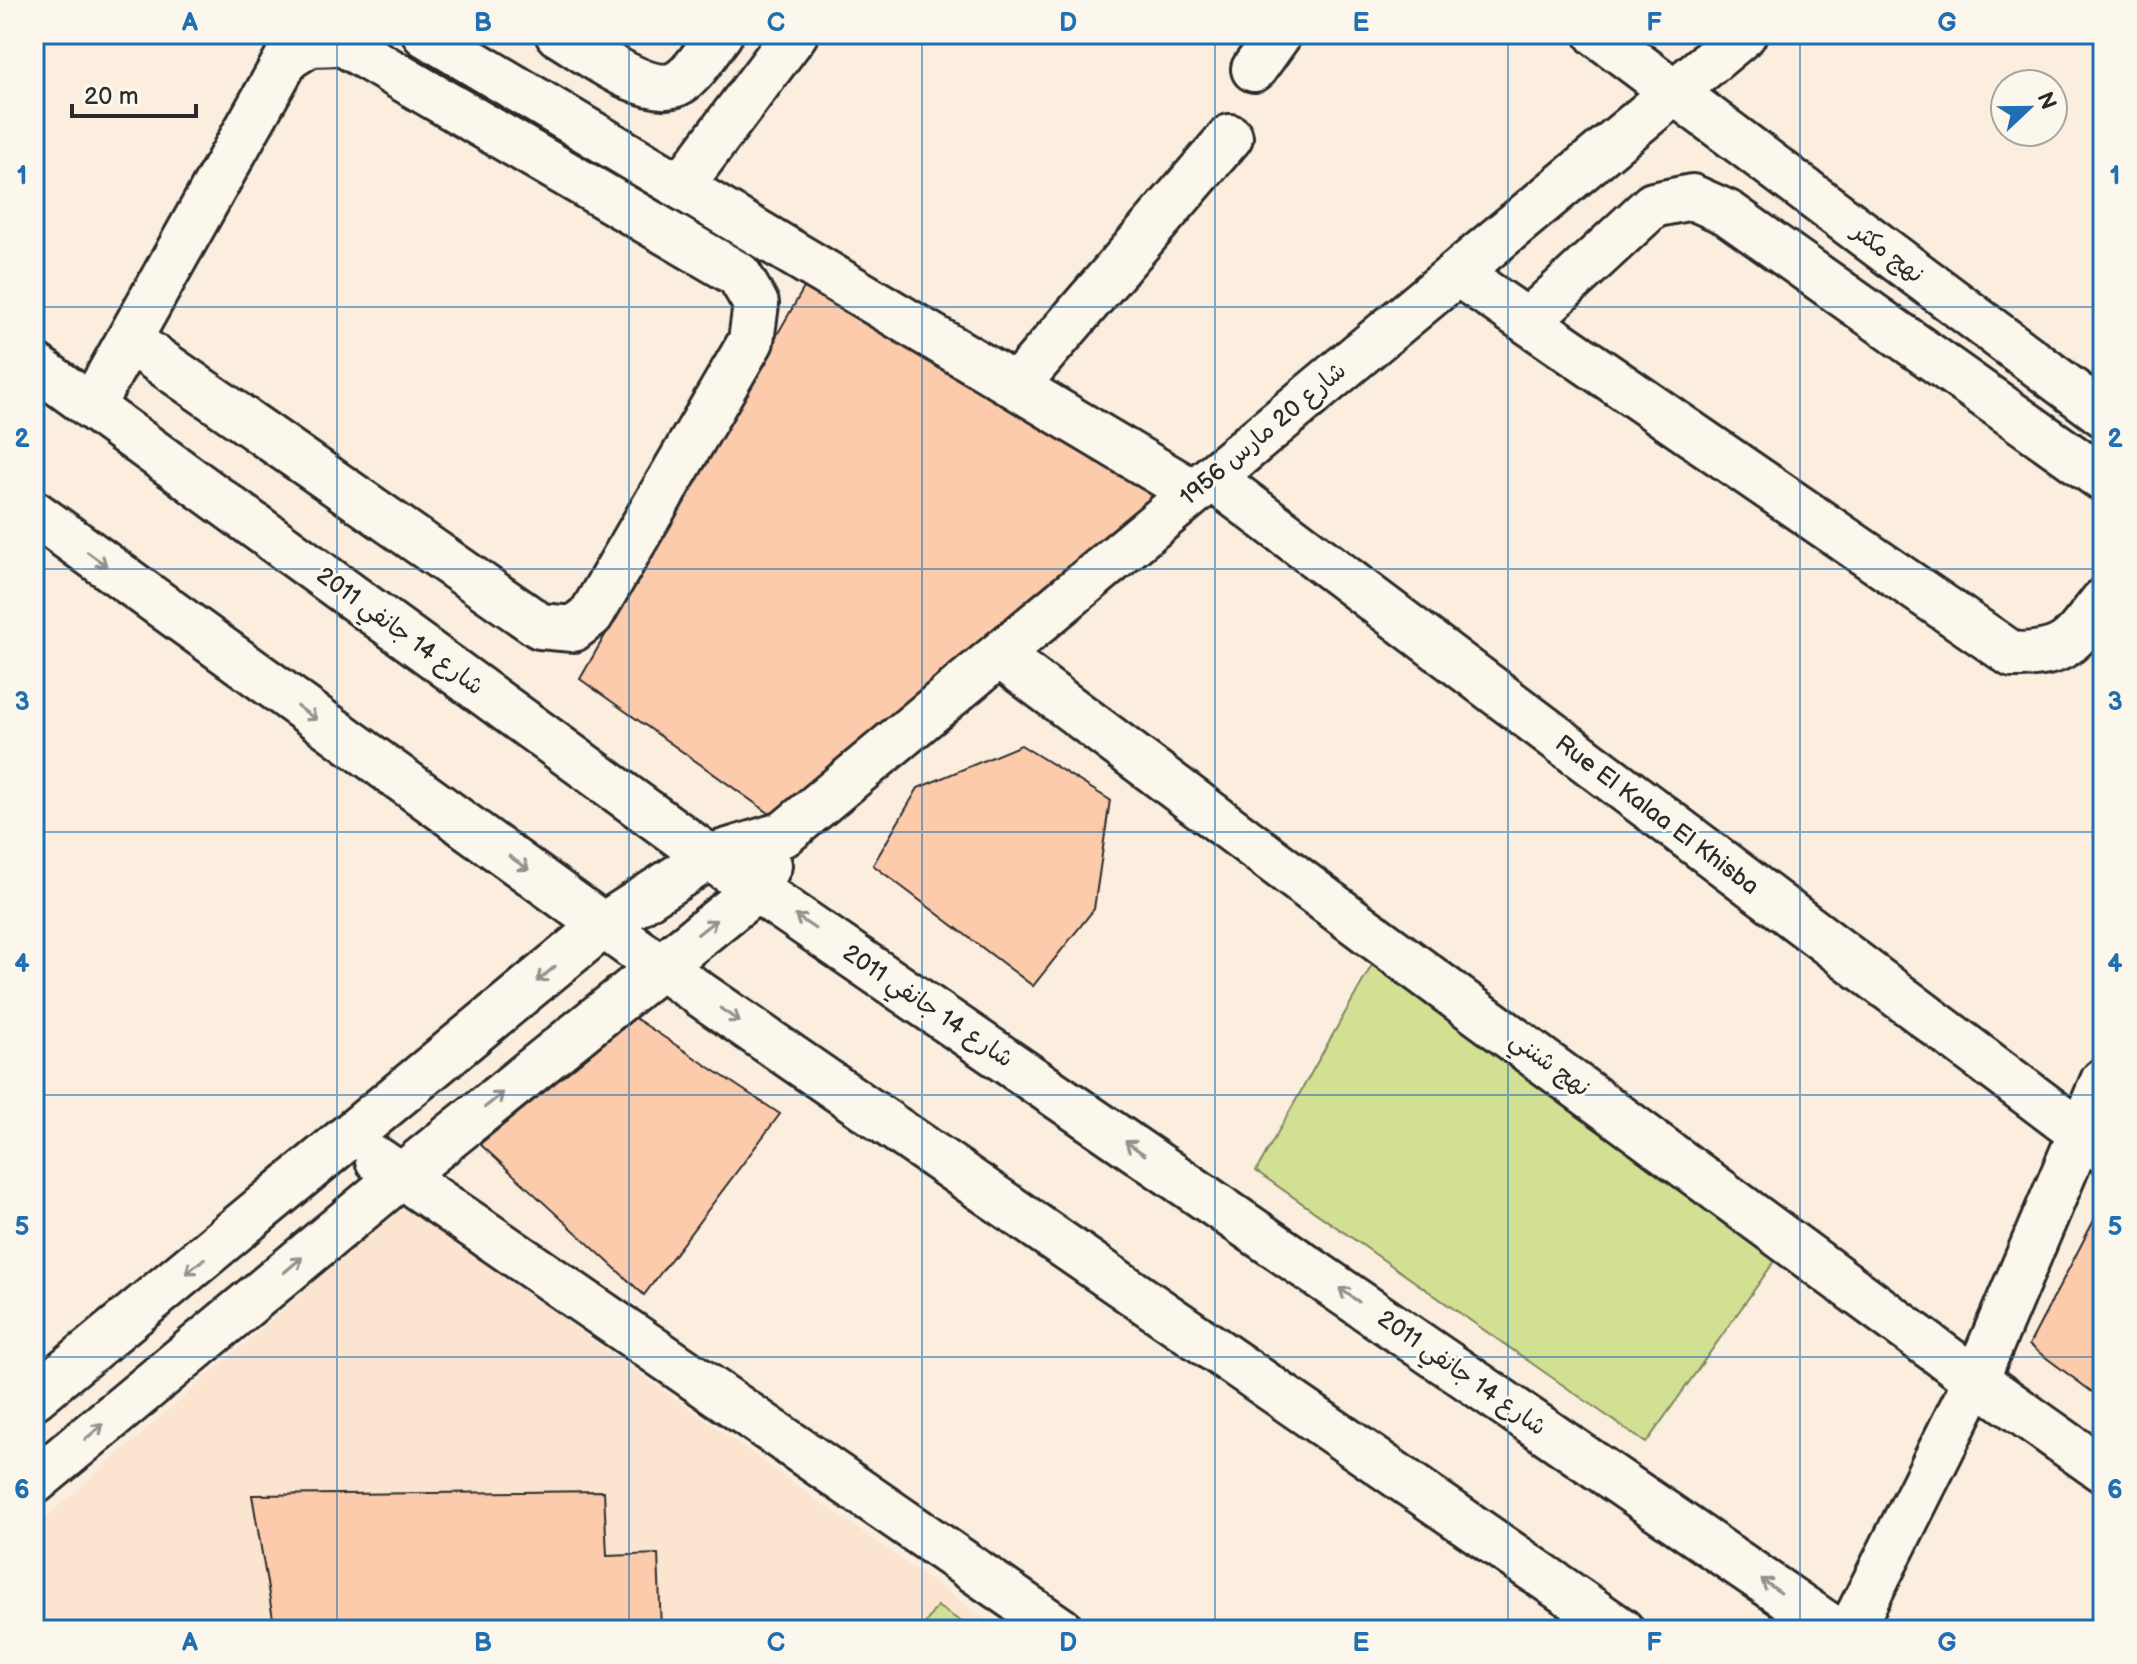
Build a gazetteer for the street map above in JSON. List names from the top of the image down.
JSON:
{
  "streets": {
    "street": [
      "نهج مكثر",
      "شارع 20 مارس 1956",
      "شارع 14 جانفي 2011",
      "Rue El Kalaa El Khisba",
      "نهج شنني"
    ]
  },
  "crossings": [
    ["نهج مكثر", "شارع 20 مارس 1956"],
    ["شارع 20 مارس 1956", "شارع 14 جانفي 2011"],
    ["شارع 20 مارس 1956", "Rue El Kalaa El Khisba"],
    ["شارع 20 مارس 1956", "نهج شنني"]
  ],
  "scale_bar": "20 m",
  "north": "right",
  "grid": {
    "columns": [
      "A",
      "B",
      "C",
      "D",
      "E",
      "F",
      "G"
    ],
    "rows": [
      "1",
      "2",
      "3",
      "4",
      "5",
      "6"
    ]
  }
}
